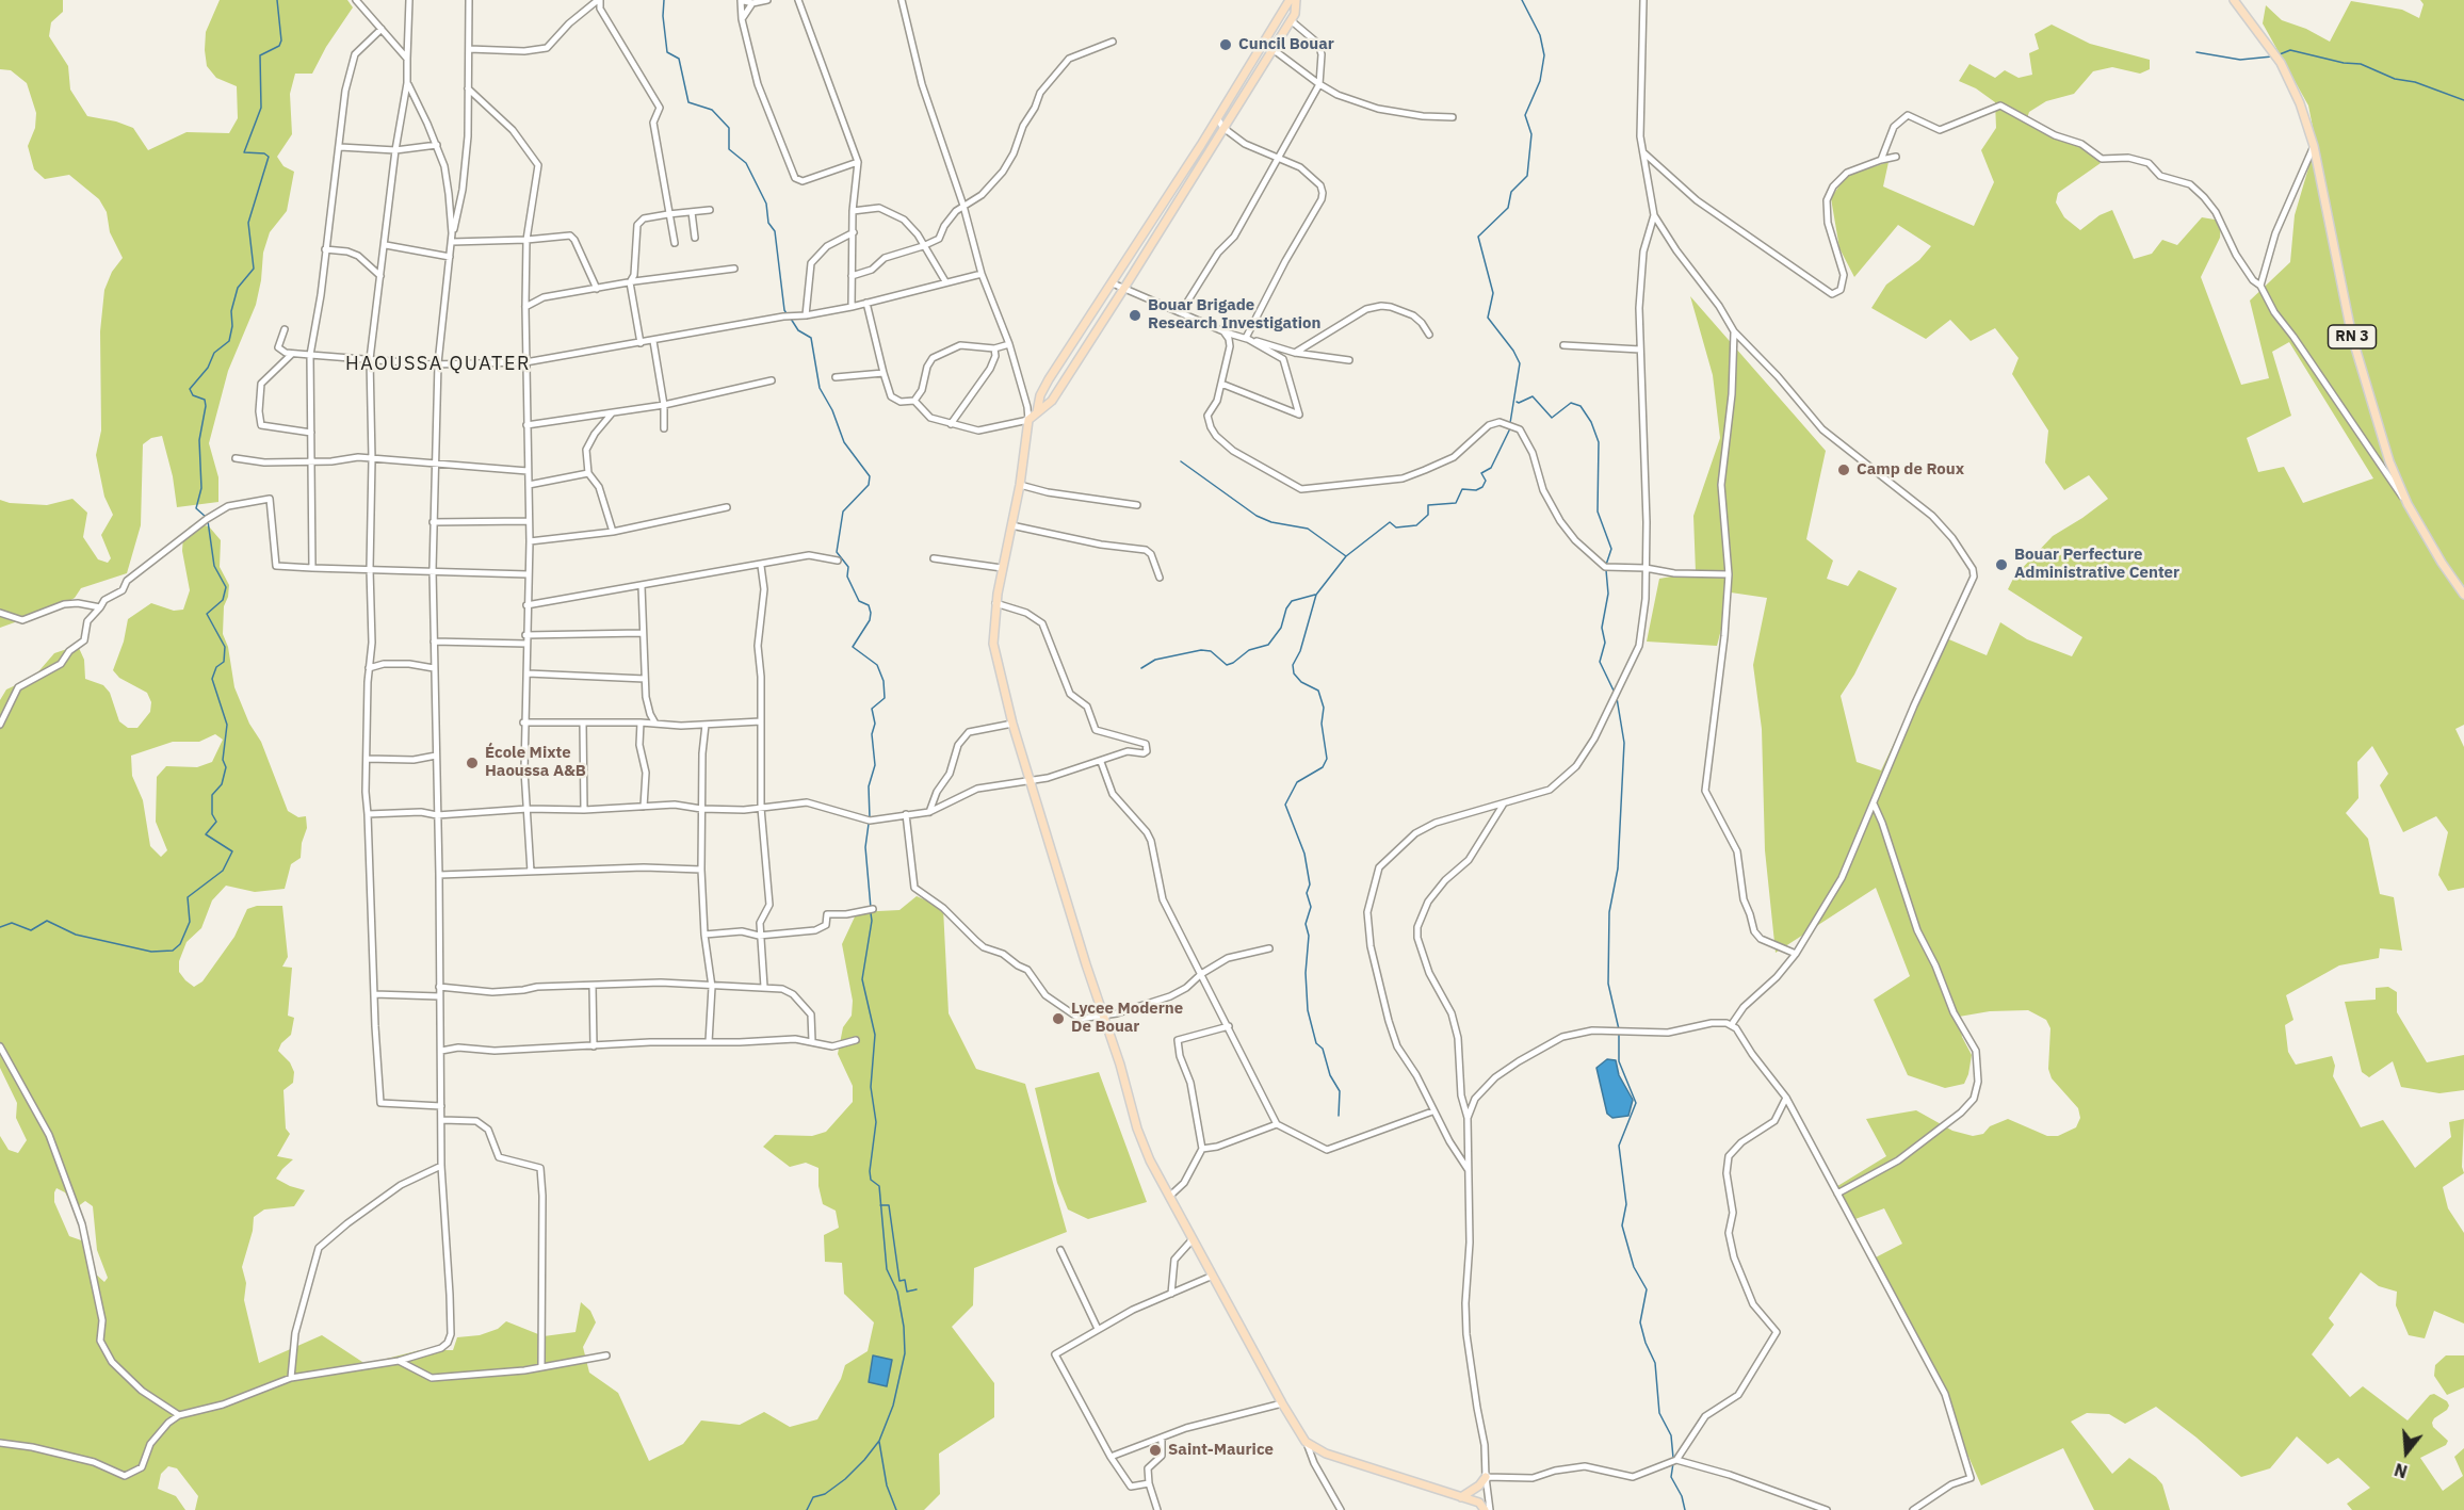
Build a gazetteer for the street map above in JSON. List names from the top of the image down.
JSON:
{
  "streets": {
    "main road": ["RN 3"]
  },
  "districts": ["HAOUSSA QUATER"],
  "places": [
    "Cuncil Bouar",
    "Bouar Brigade Research Investigation",
    "Camp de Roux",
    "Bouar Perfecture Administrative Center",
    "École Mixte Haoussa A&B",
    "Lycee Moderne De Bouar",
    "Saint-Maurice"
  ],
  "north": "bottom"
}
